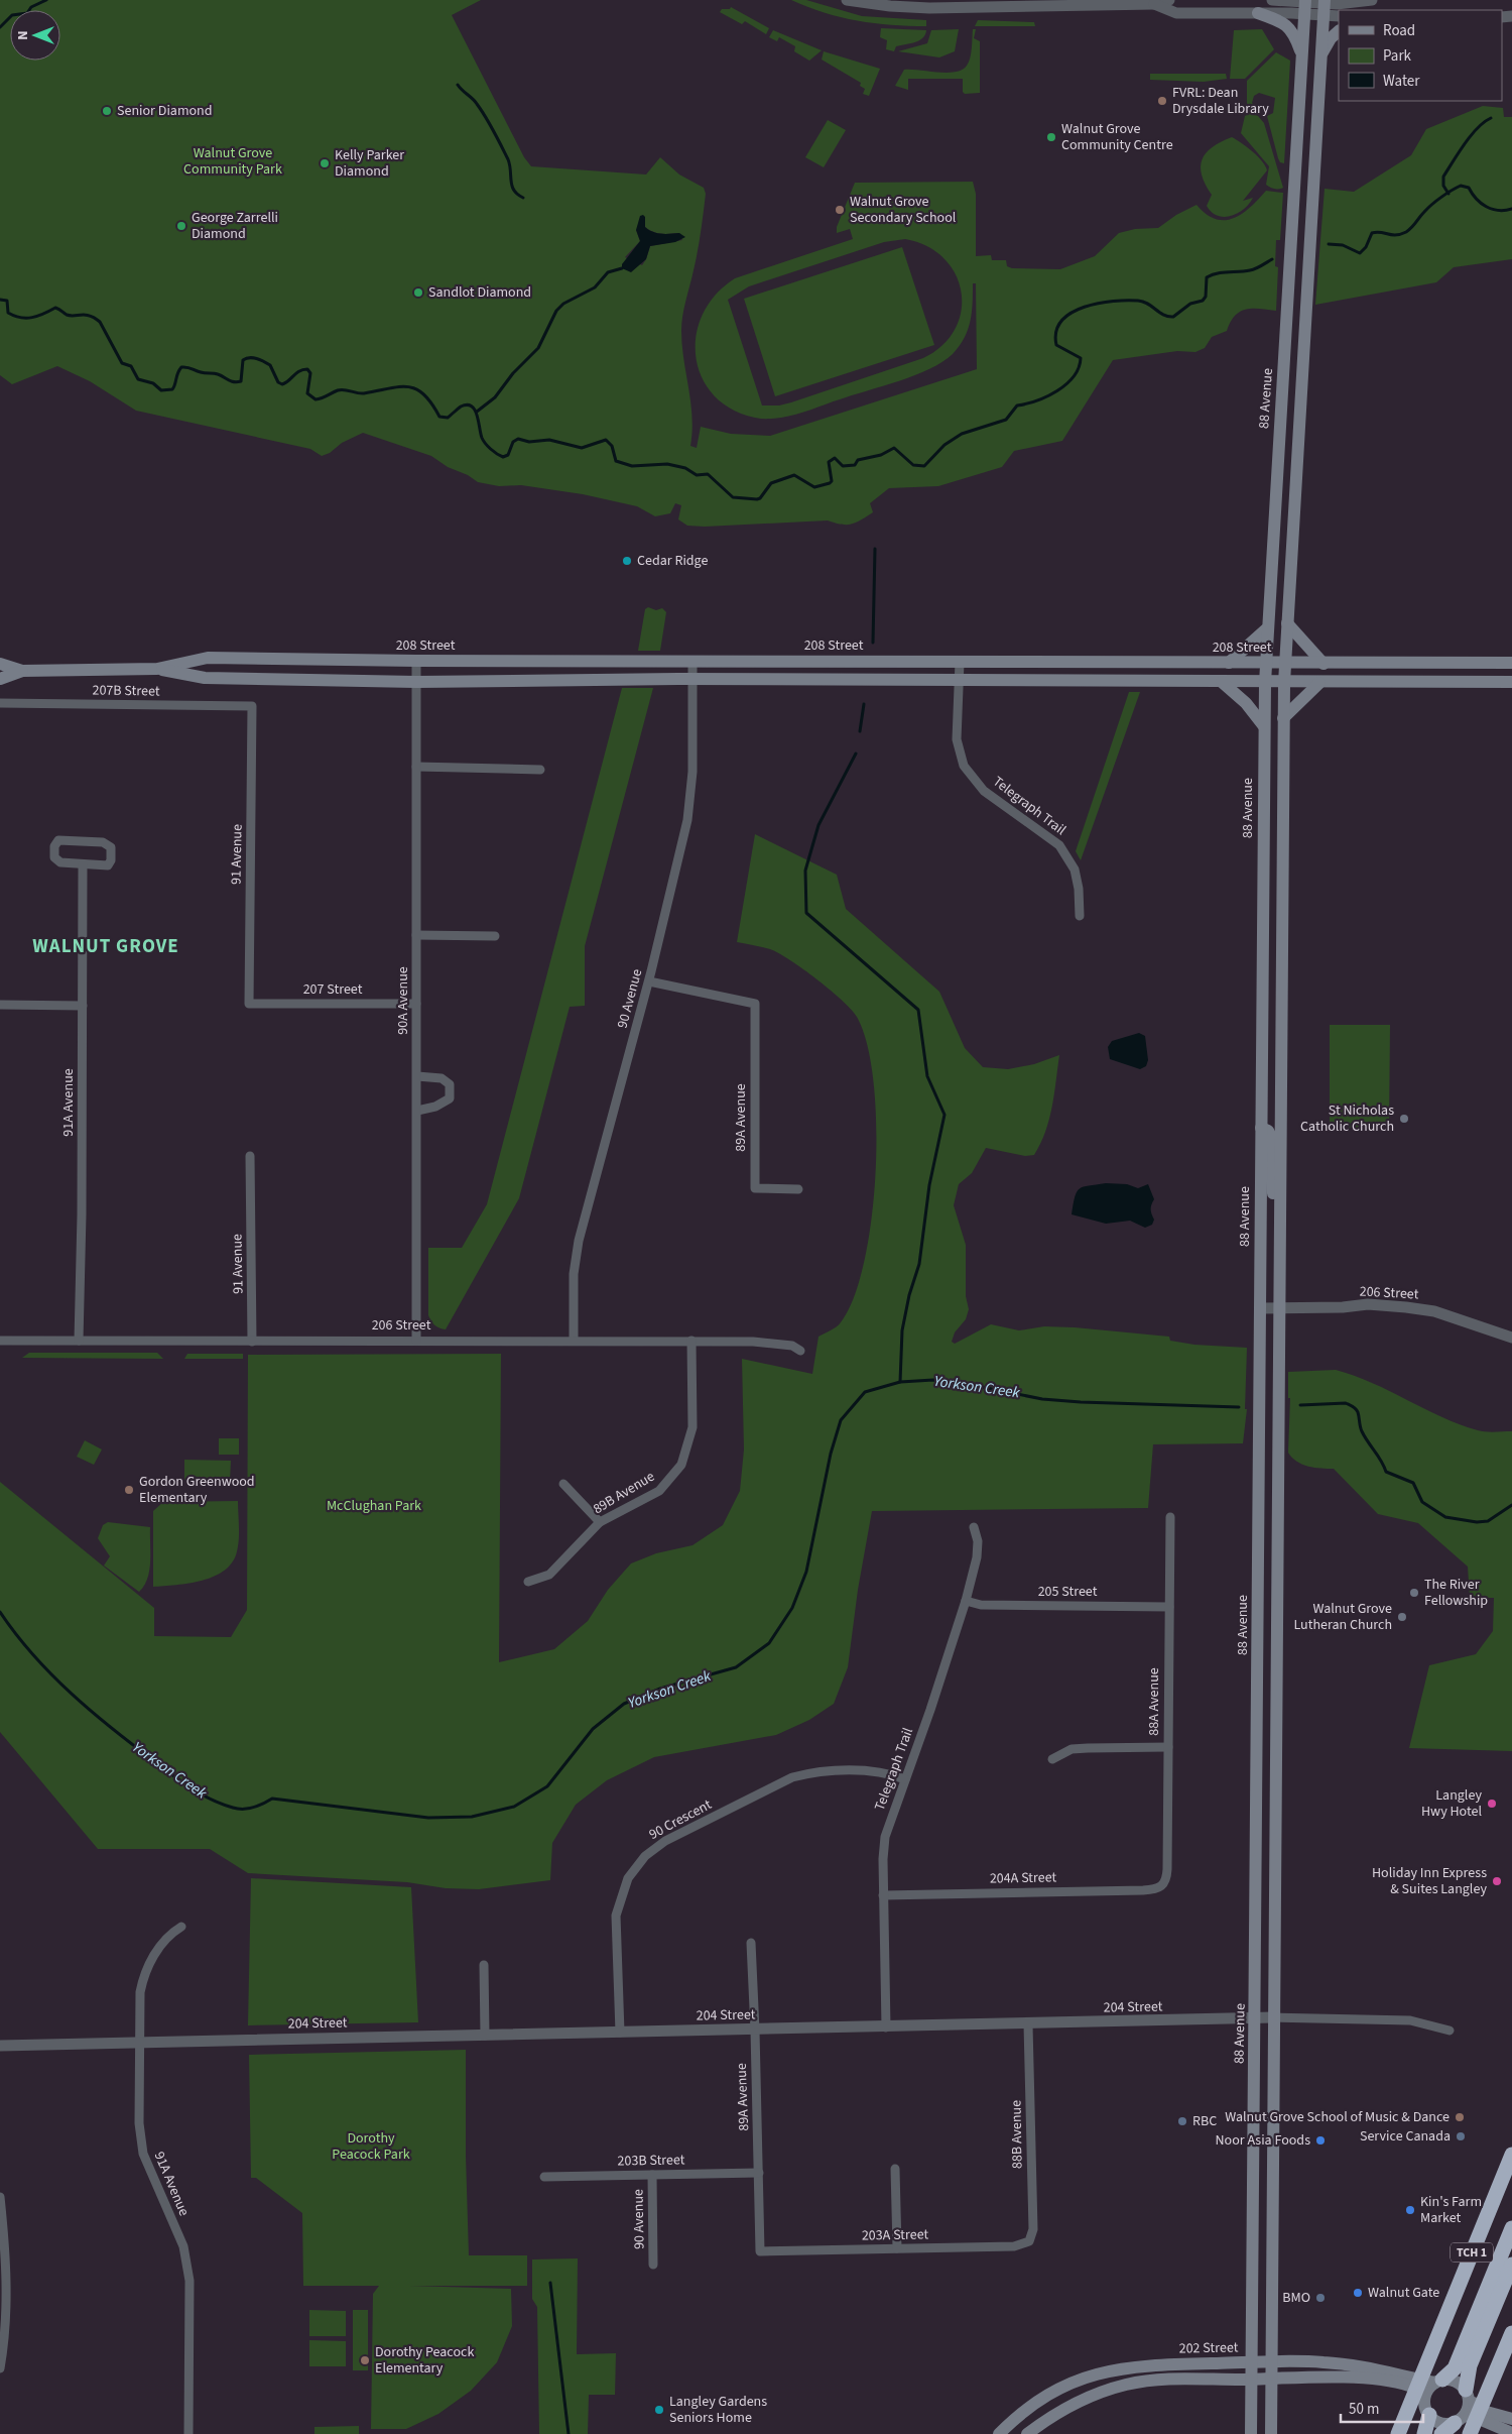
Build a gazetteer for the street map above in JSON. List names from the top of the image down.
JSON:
{
  "streets": {
    "highway": ["TCH 1"],
    "main road": ["88 Avenue", "208 Street", "202 Street"],
    "street": [
      "207B Street",
      "Telegraph Trail",
      "91 Avenue",
      "207 Street",
      "90 Avenue",
      "90A Avenue",
      "91A Avenue",
      "89A Avenue",
      "206 Street",
      "89B Avenue",
      "205 Street",
      "88A Avenue",
      "90 Crescent",
      "204A Street",
      "204 Street",
      "88B Avenue",
      "203B Street",
      "203A Street"
    ]
  },
  "crossings": [
    ["88 Avenue", "208 Street"],
    ["88 Avenue", "206 Street"],
    ["88 Avenue", "204 Street"],
    ["88 Avenue", "202 Street"],
    ["208 Street", "Telegraph Trail"],
    ["208 Street", "90 Avenue"],
    ["208 Street", "90A Avenue"],
    ["207B Street", "91 Avenue"],
    ["Telegraph Trail", "205 Street"],
    ["Telegraph Trail", "90 Crescent"],
    ["Telegraph Trail", "204A Street"],
    ["Telegraph Trail", "204 Street"],
    ["91 Avenue", "207 Street"],
    ["91 Avenue", "206 Street"],
    ["207 Street", "90A Avenue"],
    ["90 Avenue", "89A Avenue"],
    ["90 Avenue", "206 Street"],
    ["90 Avenue", "203B Street"],
    ["90A Avenue", "206 Street"],
    ["91A Avenue", "206 Street"],
    ["91A Avenue", "204 Street"],
    ["89A Avenue", "204 Street"],
    ["89A Avenue", "203B Street"],
    ["89A Avenue", "203A Street"],
    ["206 Street", "89B Avenue"],
    ["205 Street", "88A Avenue"],
    ["88A Avenue", "204A Street"],
    ["90 Crescent", "204 Street"],
    ["204 Street", "88B Avenue"],
    ["88B Avenue", "203A Street"]
  ],
  "districts": ["WALNUT GROVE"],
  "water": ["Yorkson Creek"],
  "parks": ["Walnut Grove Community Park", "McClughan Park", "Dorothy Peacock Park"],
  "places": [
    "FVRL: Dean Drysdale Library",
    "Senior Diamond",
    "Walnut Grove Community Centre",
    "Kelly Parker Diamond",
    "Walnut Grove Secondary School",
    "George Zarrelli Diamond",
    "Sandlot Diamond",
    "Cedar Ridge",
    "St Nicholas Catholic Church",
    "Gordon Greenwood Elementary",
    "The River Fellowship",
    "Walnut Grove Lutheran Church",
    "Langley Hwy Hotel",
    "Holiday Inn Express & Suites Langley",
    "Walnut Grove School of Music & Dance",
    "RBC",
    "Service Canada",
    "Noor Asia Foods",
    "Kin's Farm Market",
    "Walnut Gate",
    "BMO",
    "Dorothy Peacock Elementary",
    "Langley Gardens Seniors Home"
  ],
  "legend": ["Road", "Park", "Water"],
  "scale_bar": "50 m",
  "north": "left"
}
